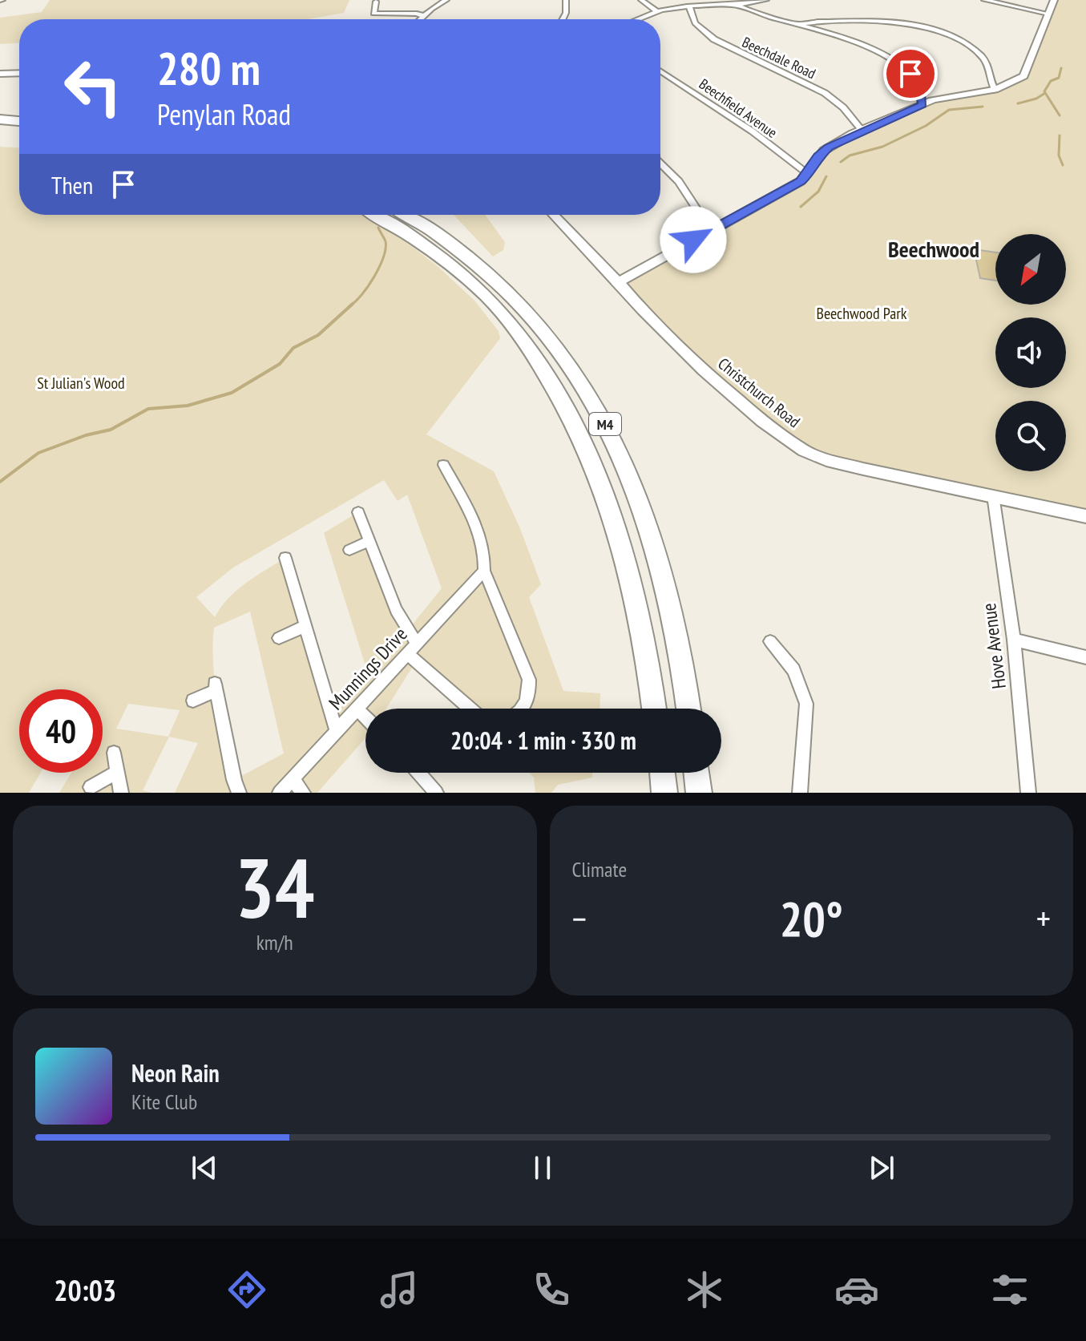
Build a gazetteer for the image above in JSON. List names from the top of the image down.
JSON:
{
  "streets": {
    "highway": ["M4"],
    "street": [
      "Beechdale Road",
      "Beechfield Avenue",
      "Christchurch Road",
      "Hove Avenue",
      "Munnings Drive"
    ]
  },
  "crossings": [
    ["Christchurch Road", "Hove Avenue"]
  ],
  "districts": ["Beechwood"],
  "parks": ["Beechwood Park", "St Julian's Wood"],
  "north": "bottom left",
  "page": {
    "turn": ["280 m", "Penylan Road"],
    "then": "Then",
    "limit": "40",
    "trip": "20:04 · 1 min · 330 m",
    "tile": [
      ["34", "km/h"],
      "Climate"
    ],
    "heat": ["−", "20°", "+"],
    "song": ["Neon Rain", "Kite Club"],
    "tabs": "20:03"
  }
}
